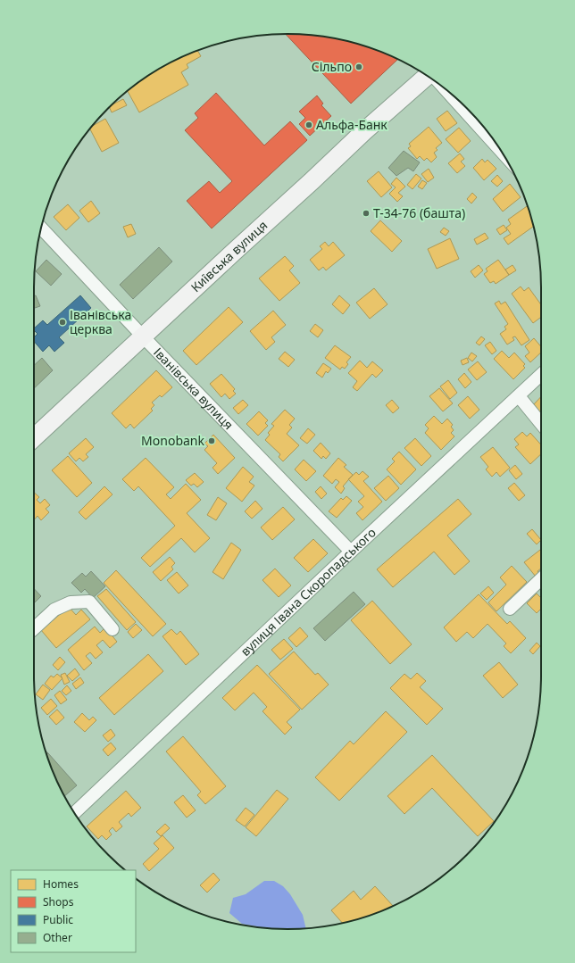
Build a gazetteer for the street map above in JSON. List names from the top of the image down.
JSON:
{
  "streets": {
    "main road": ["Київська вулиця"],
    "street": ["Іванівська вулиця", "вулиця Івана Скоропадського"]
  },
  "crossings": [
    ["Київська вулиця", "Іванівська вулиця"],
    ["Іванівська вулиця", "вулиця Івана Скоропадського"]
  ],
  "places": [
    "Сільпо",
    "Альфа-Банк",
    "Т-34-76 (башта)",
    "Іванівська церква",
    "Monobank"
  ],
  "legend": [
    "Homes",
    "Shops",
    "Public",
    "Other"
  ]
}
